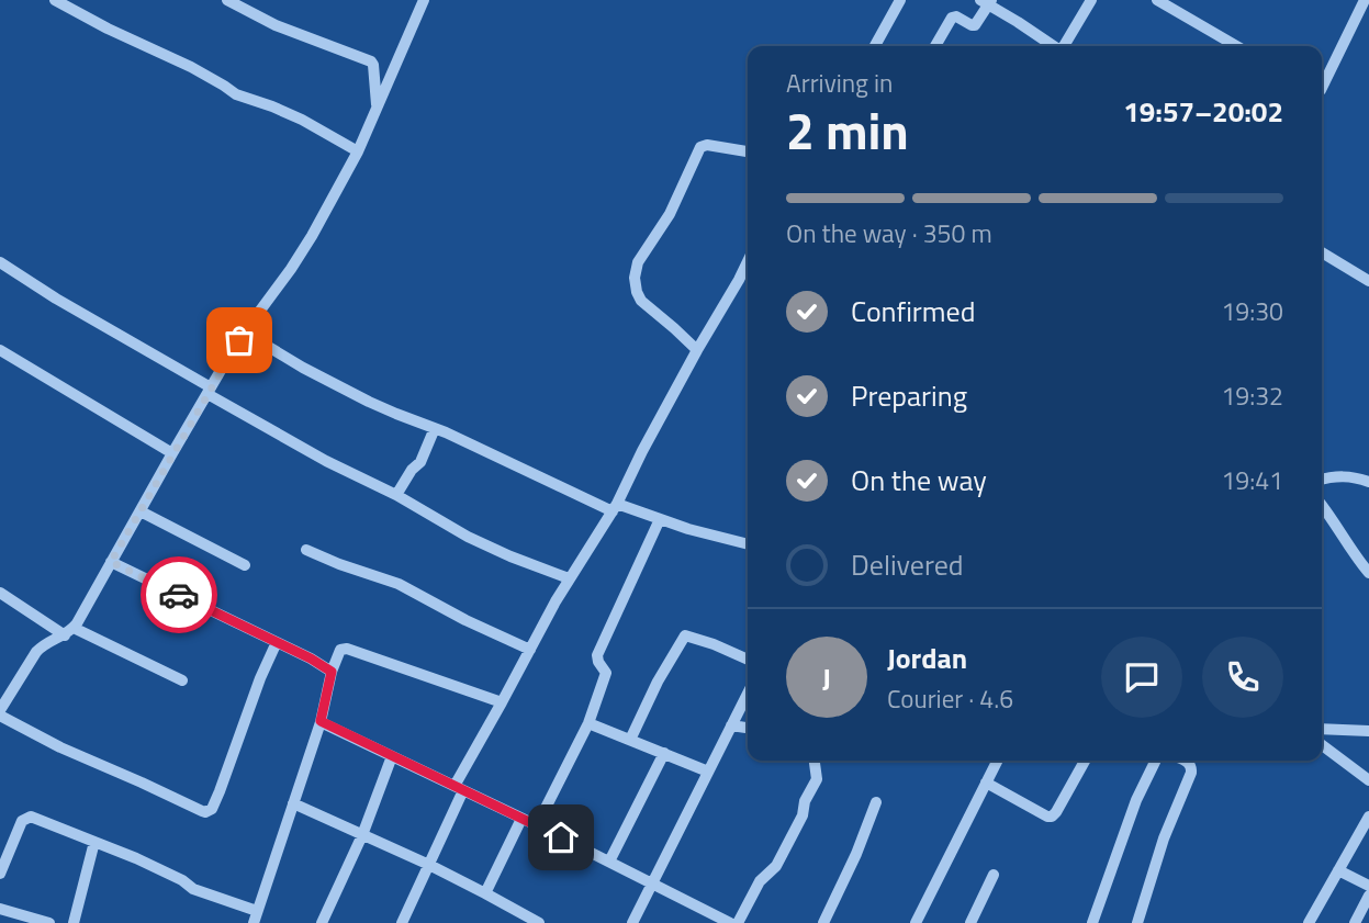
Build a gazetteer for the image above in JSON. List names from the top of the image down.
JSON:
{
  "page": {
    "heading": ["2 min", "Arriving in", "19:57–20:02"],
    "panel": ["Jordan", "Courier · 4.6"],
    "bar": "On the way · 350 m",
    "list": [
      ["Confirmed", "19:30"],
      ["Preparing", "19:32"],
      ["On the way", "19:41"],
      "Delivered"
    ],
    "round": "J"
  }
}
